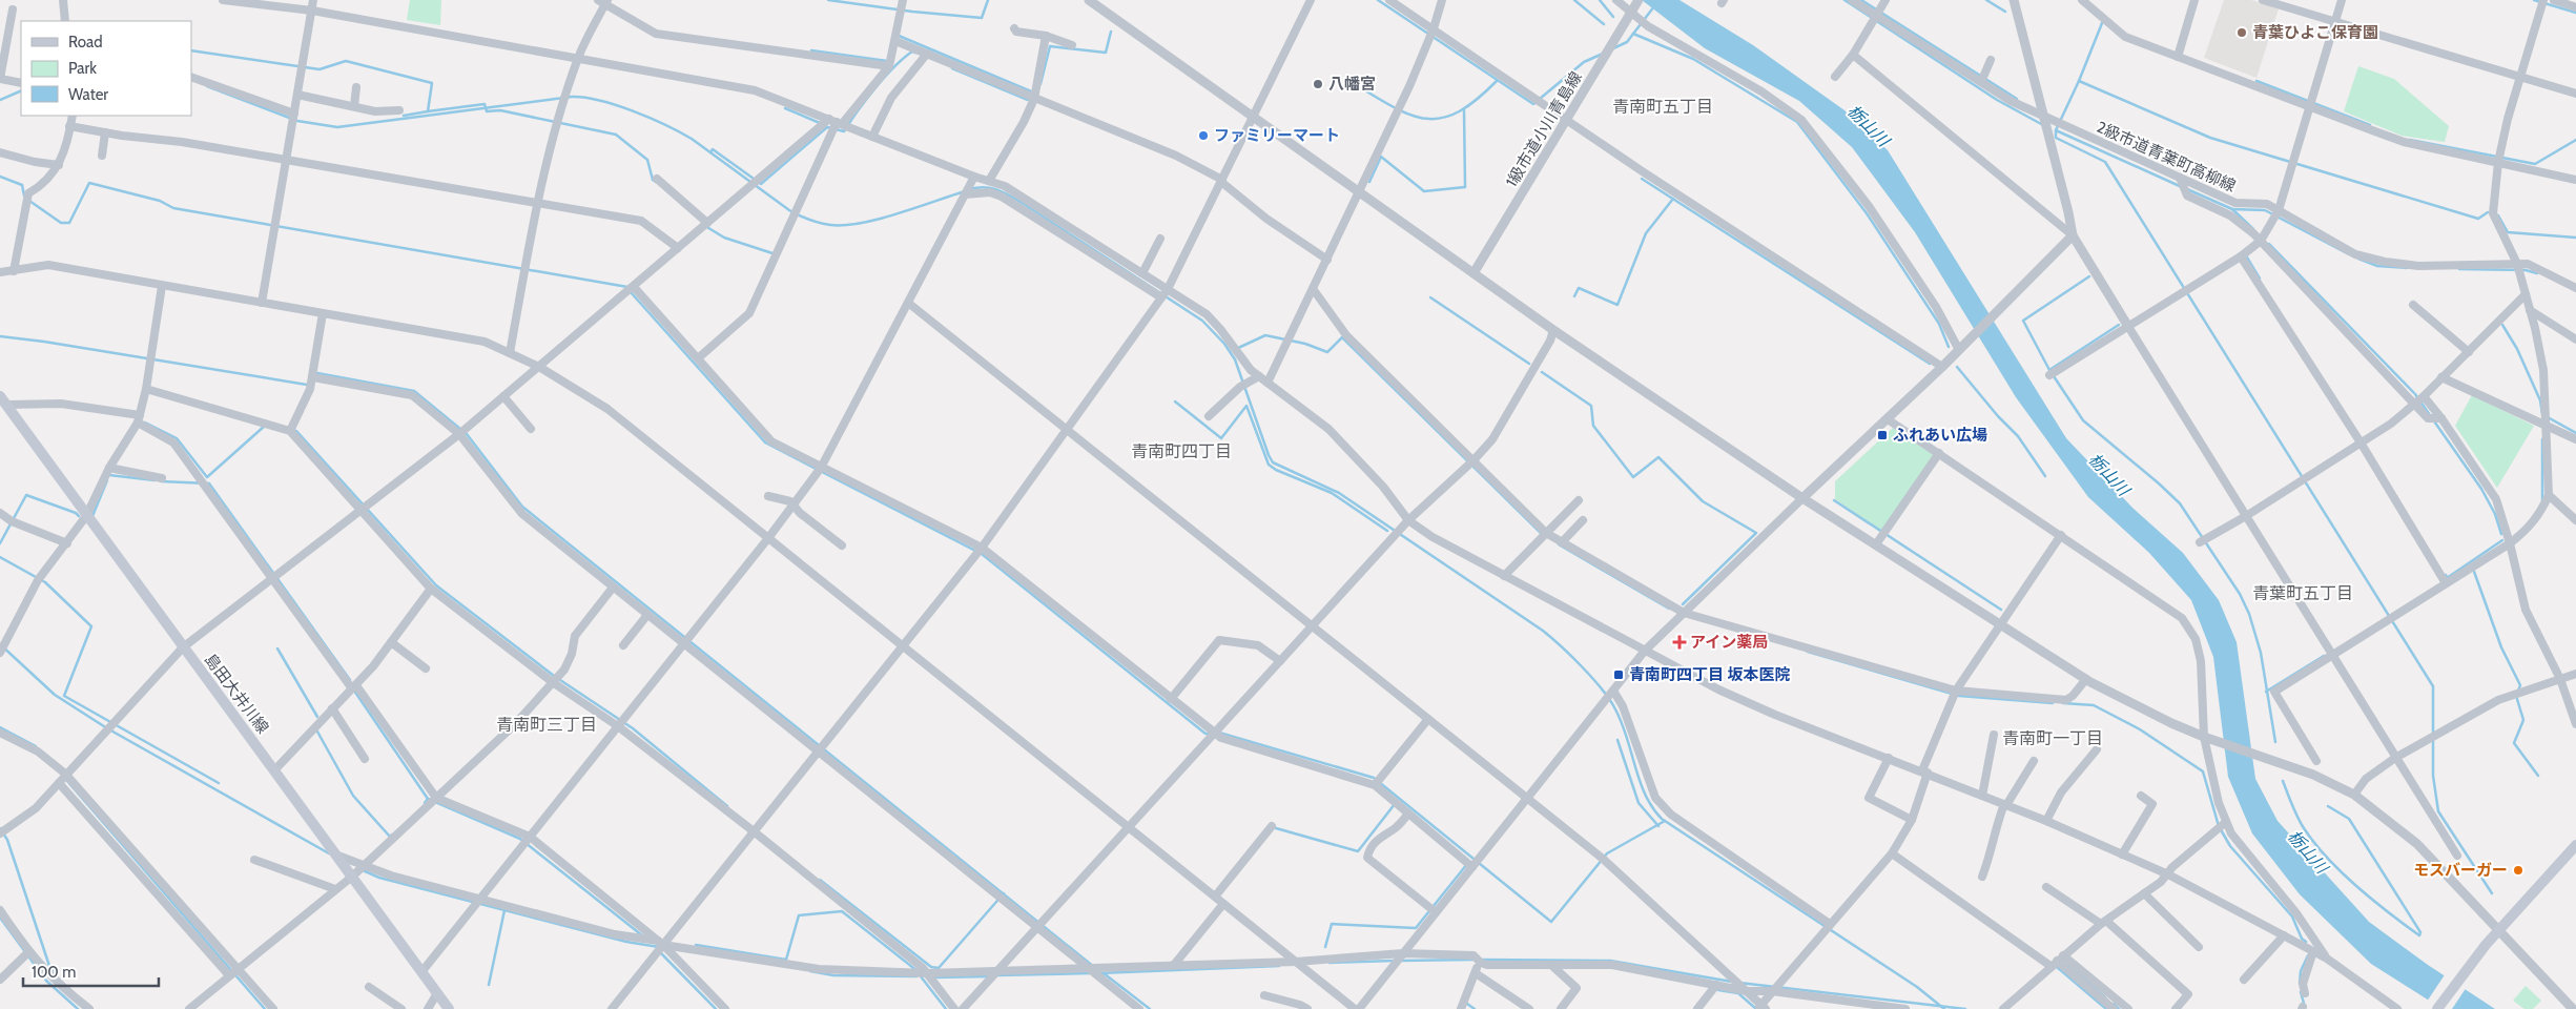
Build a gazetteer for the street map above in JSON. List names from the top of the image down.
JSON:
{
  "streets": {
    "main road": ["島田大井川線"],
    "street": ["1級市道小川青島線", "2級市道青葉町高柳線"]
  },
  "districts": [
    "青南町五丁目",
    "青南町四丁目",
    "青葉町五丁目",
    "青南町三丁目",
    "青南町一丁目"
  ],
  "water": ["栃山川"],
  "places": {
    "other": [
      "青葉ひよこ保育園",
      "八幡宮",
      "ファミリーマート",
      "モスバーガー"
    ],
    "transit": ["ふれあい広場", "青南町四丁目 坂本医院"],
    "health": ["アイン薬局"]
  },
  "legend": ["Road", "Park", "Water"],
  "scale_bar": "100 m"
}
